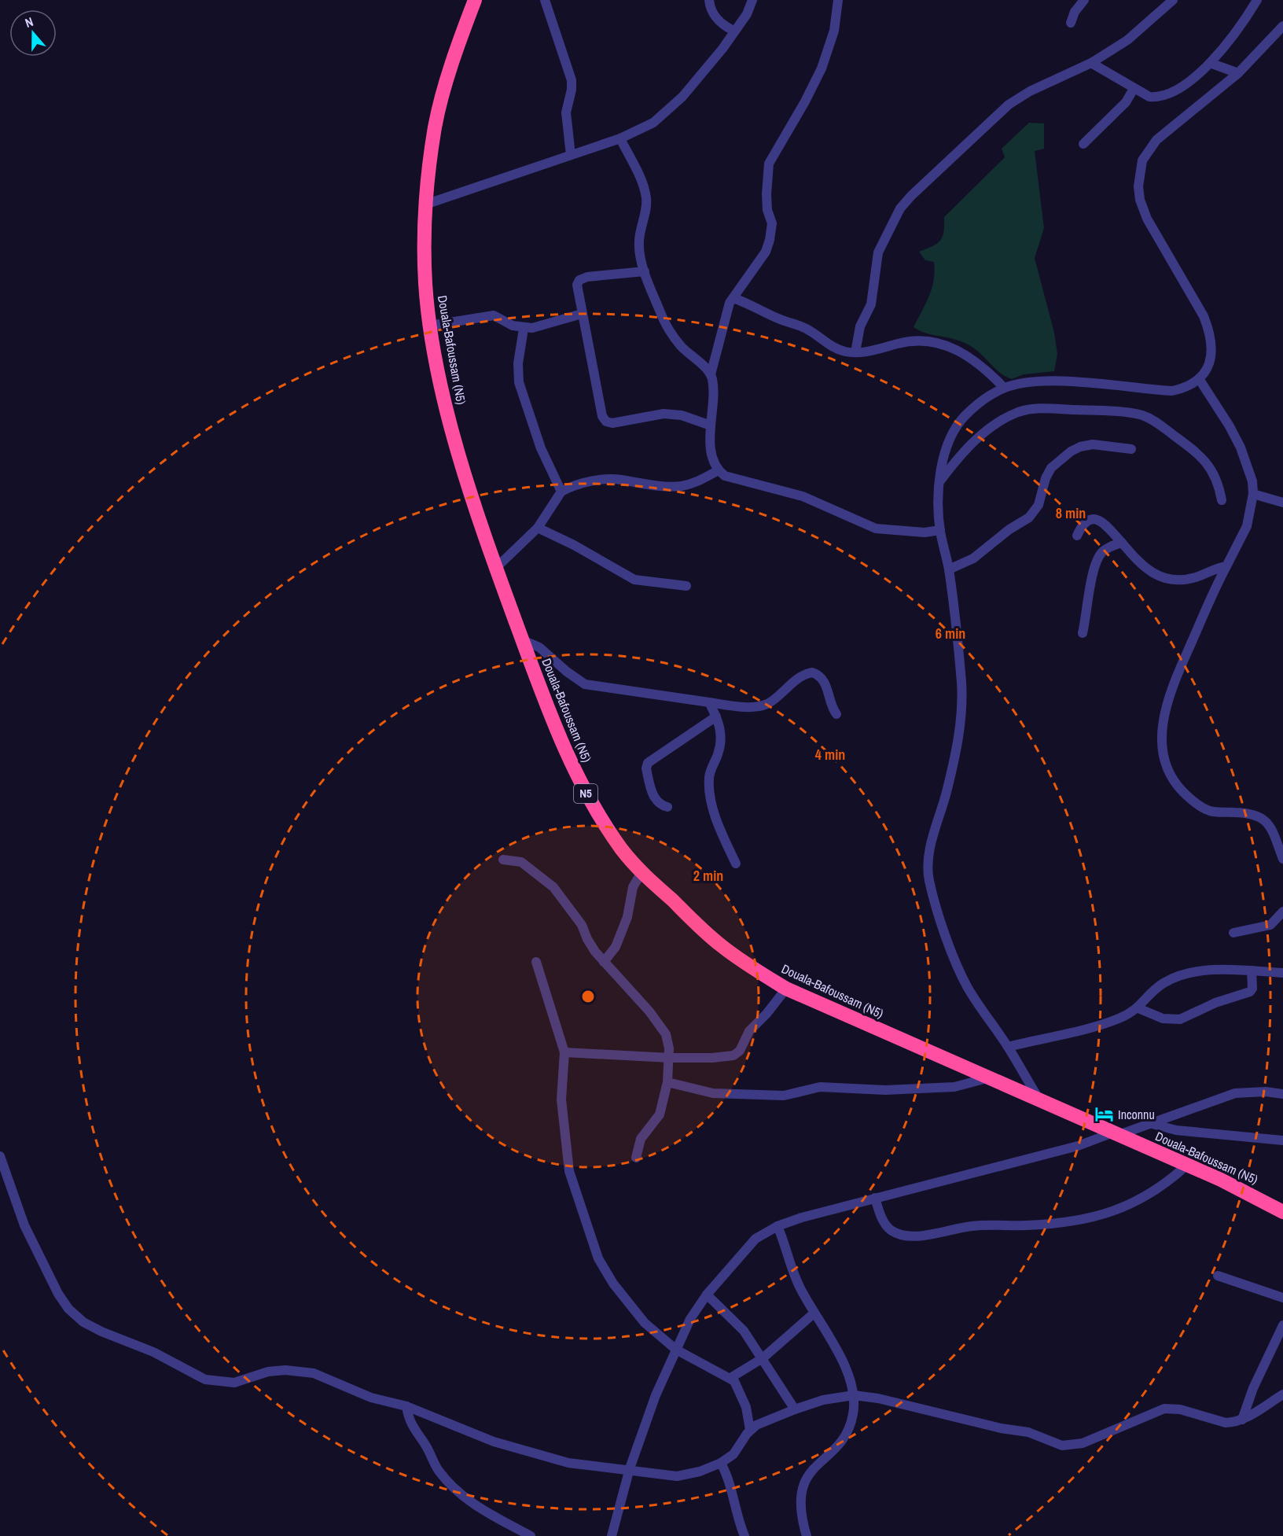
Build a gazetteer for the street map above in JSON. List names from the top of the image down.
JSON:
{
  "streets": {
    "highway": ["Douala-Bafoussam (N5)", "N5"]
  },
  "places": {
    "hotel": ["Inconnu"]
  },
  "north": "top",
  "rings": [
    "8 min",
    "6 min",
    "4 min",
    "2 min"
  ]
}
